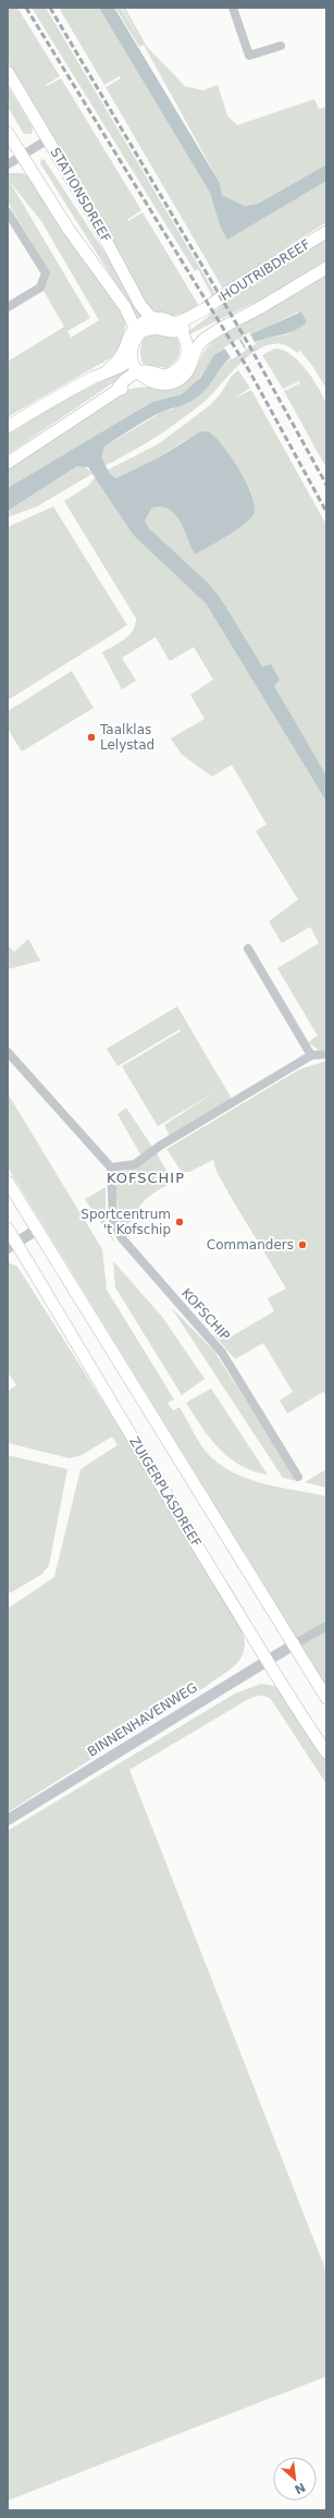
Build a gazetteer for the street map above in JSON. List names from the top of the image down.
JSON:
{
  "streets": {
    "main road": ["STATIONSDREEF", "HOUTRIBDREEF", "ZUIGERPLASDREEF"],
    "street": ["KOFSCHIP", "BINNENHAVENWEG"]
  },
  "crossings": [
    ["STATIONSDREEF", "HOUTRIBDREEF"],
    ["ZUIGERPLASDREEF", "BINNENHAVENWEG"]
  ],
  "districts": ["KOFSCHIP"],
  "places": ["Taalklas Lelystad", "Sportcentrum 't Kofschip", "Commanders"],
  "north": "bottom right"
}
